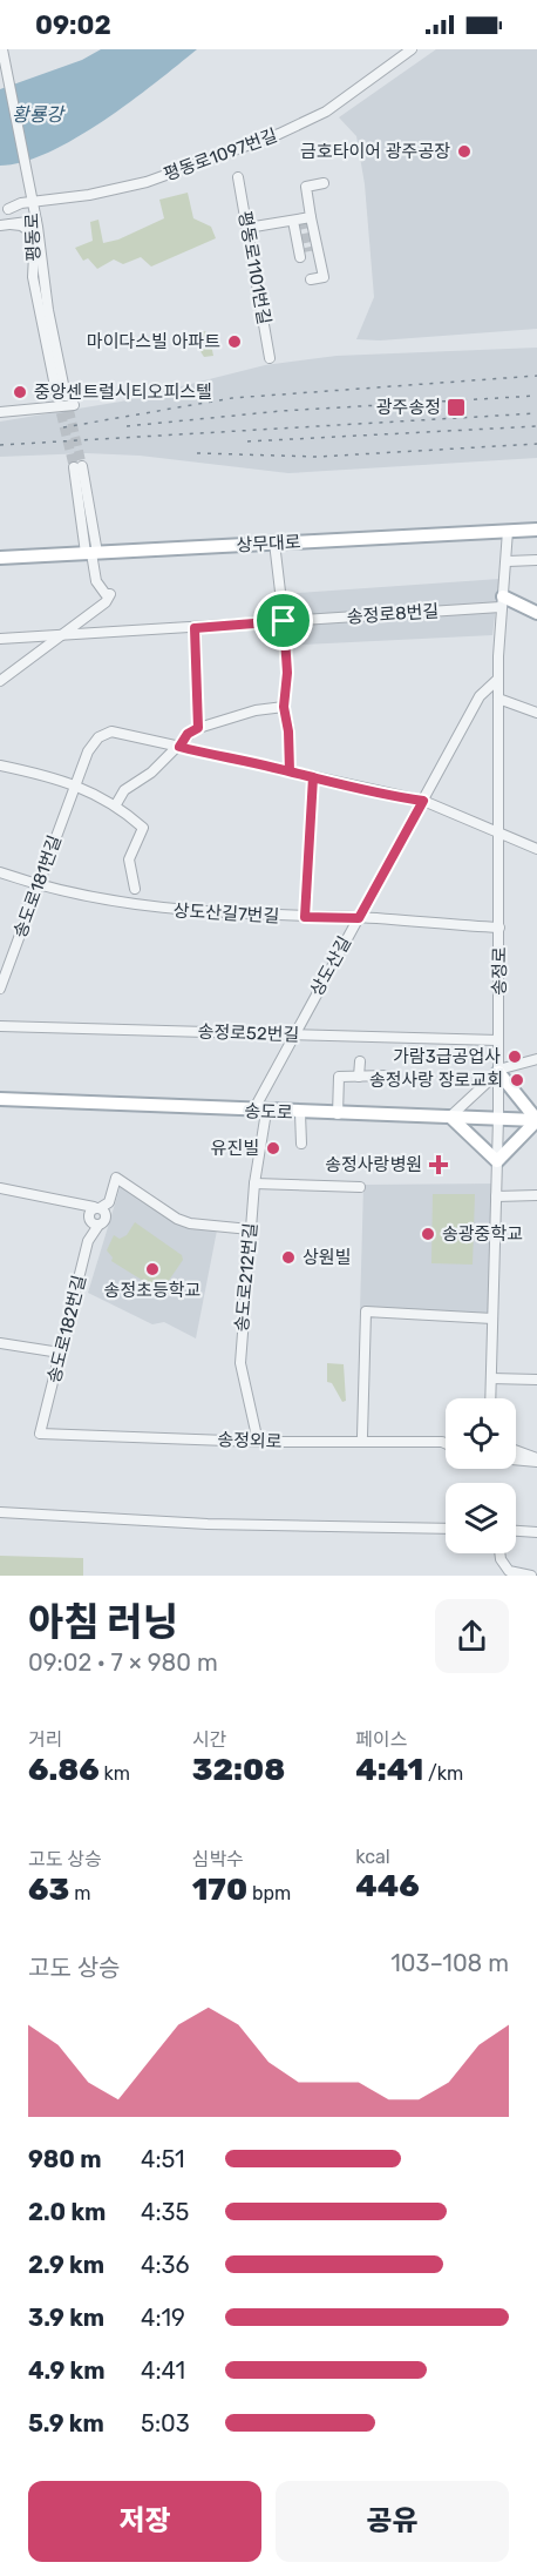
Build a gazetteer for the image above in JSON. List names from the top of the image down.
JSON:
{
  "streets": {
    "main road": ["상무대로", "송도로"],
    "street": [
      "평동로1097번길",
      "평동로",
      "평동로1101번길",
      "송정로8번길",
      "송도로181번길",
      "상도산길7번길",
      "상도산길",
      "송정로",
      "송정로52번길",
      "송도로212번길",
      "송도로182번길",
      "송정외로"
    ]
  },
  "crossings": [
    ["평동로1097번길", "평동로"],
    ["상무대로", "송정로"],
    ["송정로8번길", "송정로"],
    ["송도로181번길", "상도산길7번길"],
    ["상도산길7번길", "상도산길"],
    ["상도산길7번길", "송정로"],
    ["상도산길", "송정로"],
    ["상도산길", "송정로52번길"],
    ["상도산길", "송도로"],
    ["상도산길", "송도로212번길"],
    ["송정로", "송정로52번길"],
    ["송정로", "송도로"],
    ["송도로", "송도로212번길"],
    ["송도로212번길", "송정외로"],
    ["송도로182번길", "송정외로"]
  ],
  "water": ["황룡강"],
  "places": {
    "other": [
      "금호타이어 광주공장",
      "마이다스빌 아파트",
      "중앙센트럴시티오피스텔",
      "가람3급공업사",
      "송정사랑 장로교회",
      "유진빌",
      "송광중학교",
      "상원빌",
      "송정초등학교"
    ],
    "transit": ["광주송정"],
    "health": ["송정사랑병원"]
  },
  "page": {
    "status": "09:02",
    "heading": ["아침 러닝", "09:02 · 7 × 980 m"],
    "stats": [
      ["거리", "6.86 km"],
      ["시간", "32:08"],
      ["페이스", "4:41 /km"],
      ["고도 상승", "63 m"],
      ["심박수", "170 bpm"],
      ["kcal", "446"]
    ],
    "chart": ["고도 상승", "103–108 m"],
    "list": [
      {
        "name": "980 m",
        "note": "4:51"
      },
      {
        "name": "2.0 km",
        "note": "4:35"
      },
      {
        "name": "2.9 km",
        "note": "4:36"
      },
      {
        "name": "3.9 km",
        "note": "4:19"
      },
      {
        "name": "4.9 km",
        "note": "4:41"
      },
      {
        "name": "5.9 km",
        "note": "5:03"
      }
    ],
    "buttons": ["저장", "공유"]
  }
}
